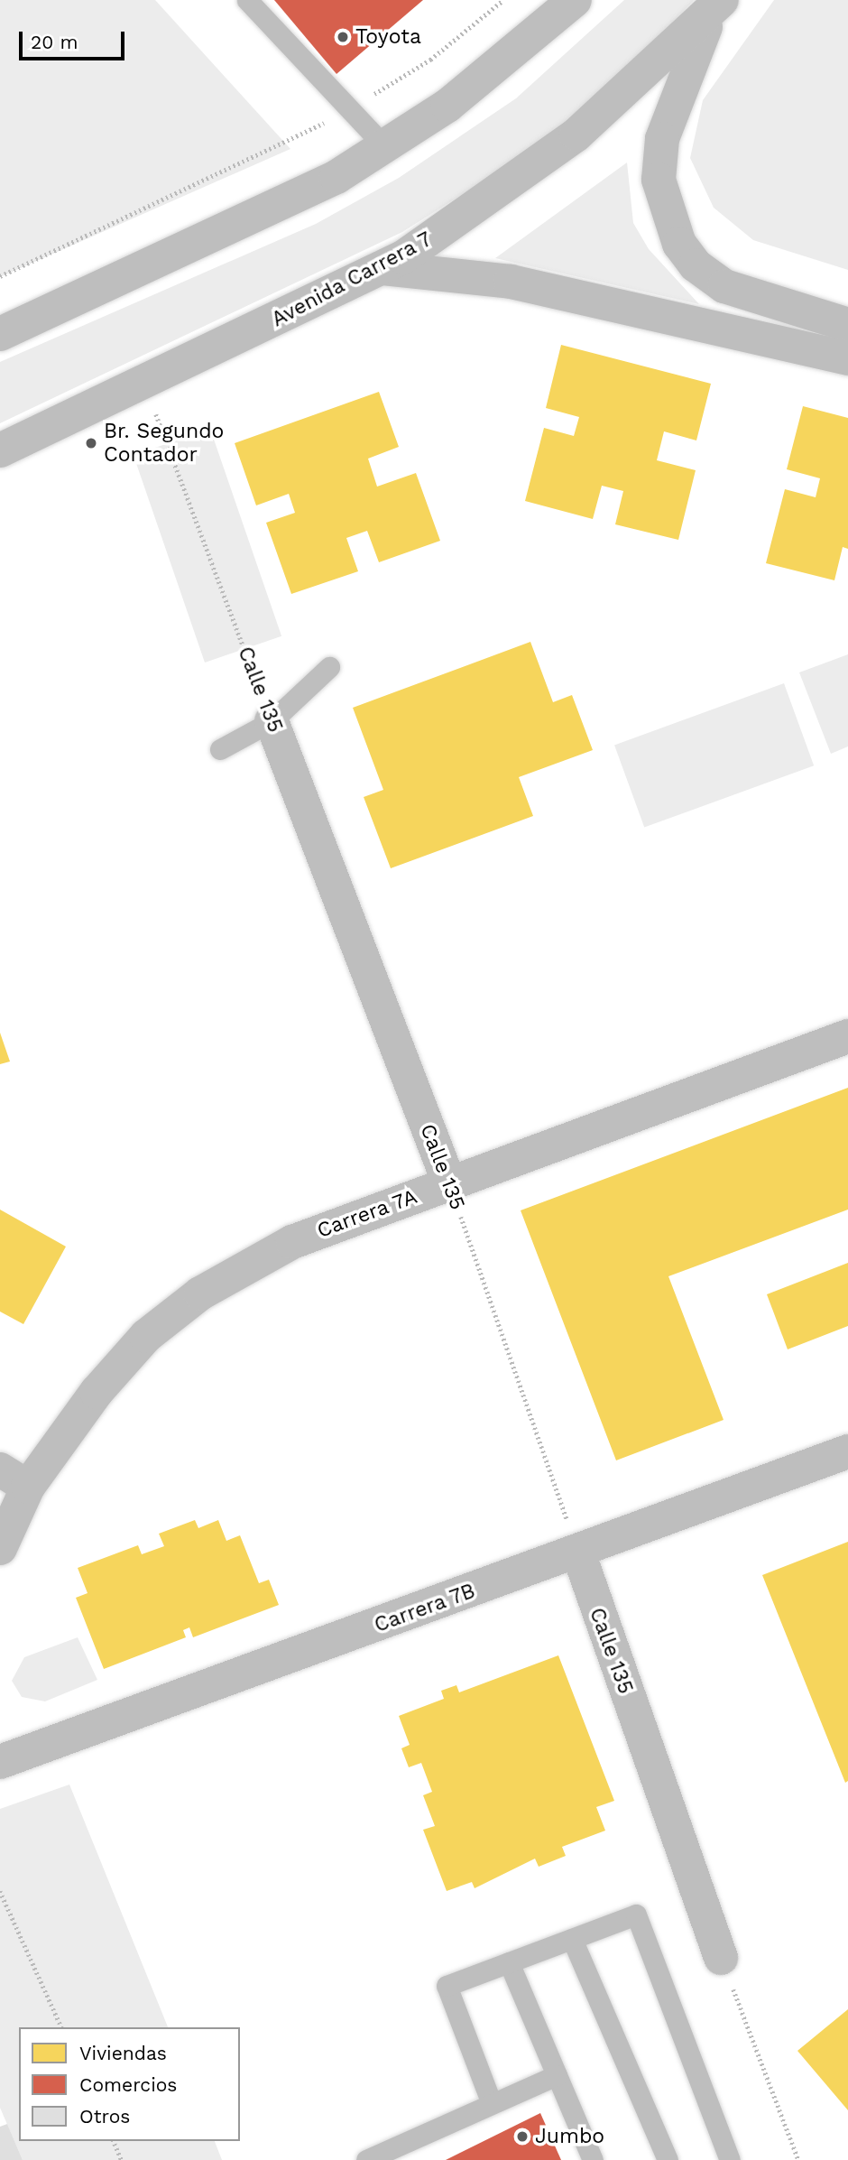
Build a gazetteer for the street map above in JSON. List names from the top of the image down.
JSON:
{
  "streets": {
    "street": [
      "Avenida Carrera 7",
      "Calle 135",
      "Carrera 7A",
      "Carrera 7B"
    ]
  },
  "crossings": [
    ["Avenida Carrera 7", "Calle 135"],
    ["Calle 135", "Carrera 7A"],
    ["Calle 135", "Carrera 7B"]
  ],
  "places": ["Toyota", "Br. Segundo Contador", "Jumbo"],
  "legend": ["Viviendas", "Comercios", "Otros"],
  "scale_bar": "20 m"
}
